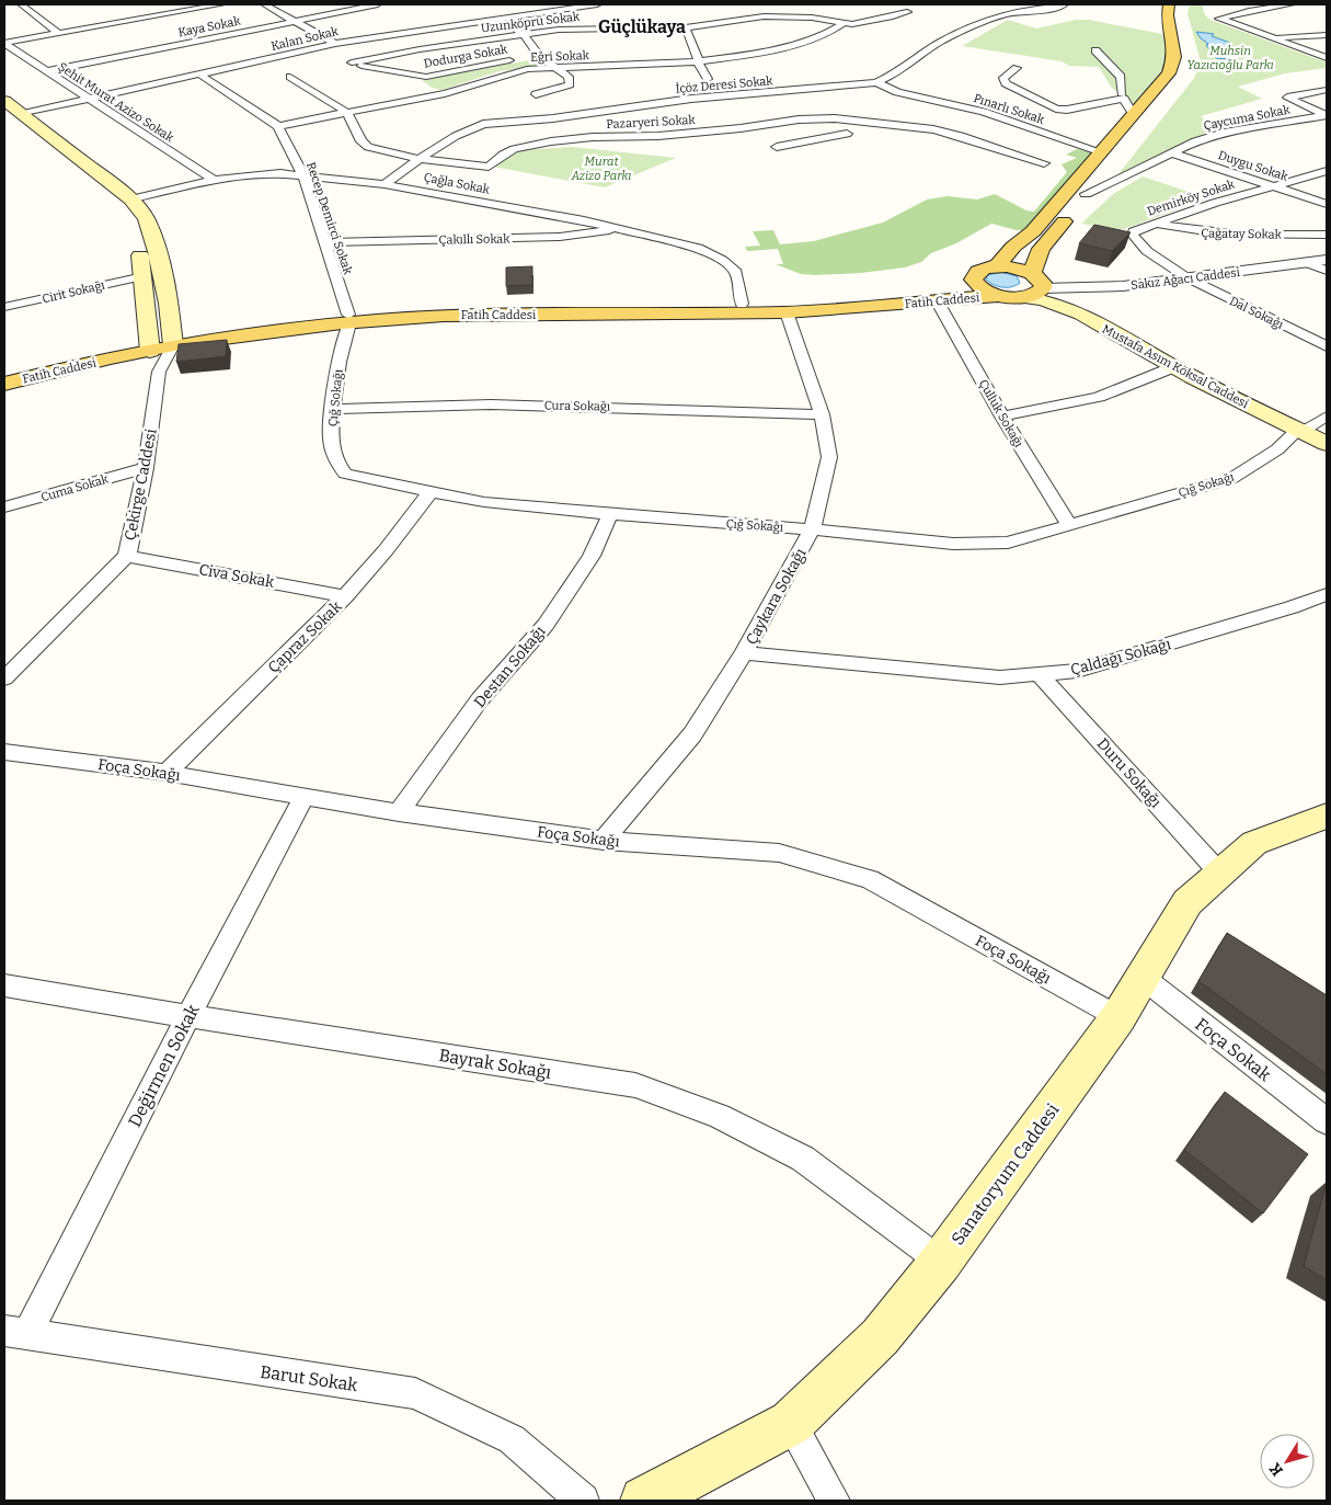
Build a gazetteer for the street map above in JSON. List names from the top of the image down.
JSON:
{
  "streets": {
    "main road": ["Fatih Caddesi", "Mustafa Asım Köksal Caddesi", "Sanatoryum Caddesi"],
    "street": [
      "Uzunköprü Sokak",
      "Kaya Sokak",
      "Kalan Sokak",
      "Dodurga Sokak",
      "Eğri Sokak",
      "İçöz Deresi Sokak",
      "Şehit Murat Azizo Sokak",
      "Pınarlı Sokak",
      "Çaycuma Sokak",
      "Pazaryeri Sokak",
      "Duygu Sokak",
      "Çağla Sokak",
      "Demirköy Sokak",
      "Recep Demirci Sokak",
      "Çağatay Sokak",
      "Çakıllı Sokak",
      "Sakız Ağacı Caddesi",
      "Cirit Sokağı",
      "Dal Sokağı",
      "Çığ Sokağı",
      "Cura Sokağı",
      "Çulluk Sokağı",
      "Çekirge Caddesi",
      "Cuma Sokak",
      "Civa Sokak",
      "Çaykara Sokağı",
      "Çapraz Sokak",
      "Çaldağı Sokağı",
      "Destan Sokağı",
      "Foça Sokağı",
      "Duru Sokağı",
      "Foça Sokak",
      "Bayrak Sokağı",
      "Değirmen Sokak",
      "Barut Sokak"
    ]
  },
  "crossings": [
    ["Uzunköprü Sokak", "Dodurga Sokak"],
    ["Uzunköprü Sokak", "Eğri Sokak"],
    ["Kaya Sokak", "Şehit Murat Azizo Sokak"],
    ["Kalan Sokak", "Dodurga Sokak"],
    ["Kalan Sokak", "Şehit Murat Azizo Sokak"],
    ["Kalan Sokak", "Recep Demirci Sokak"],
    ["Eğri Sokak", "Pazaryeri Sokak"],
    ["Eğri Sokak", "Recep Demirci Sokak"],
    ["İçöz Deresi Sokak", "Pınarlı Sokak"],
    ["İçöz Deresi Sokak", "Pazaryeri Sokak"],
    ["İçöz Deresi Sokak", "Çağla Sokak"],
    ["Şehit Murat Azizo Sokak", "Çağla Sokak"],
    ["Çaycuma Sokak", "Duygu Sokak"],
    ["Duygu Sokak", "Demirköy Sokak"],
    ["Çağla Sokak", "Recep Demirci Sokak"],
    ["Çağla Sokak", "Çakıllı Sokak"],
    ["Çağla Sokak", "Fatih Caddesi"],
    ["Demirköy Sokak", "Çağatay Sokak"],
    ["Demirköy Sokak", "Sakız Ağacı Caddesi"],
    ["Demirköy Sokak", "Dal Sokağı"],
    ["Recep Demirci Sokak", "Çakıllı Sokak"],
    ["Recep Demirci Sokak", "Fatih Caddesi"],
    ["Recep Demirci Sokak", "Çığ Sokağı"],
    ["Sakız Ağacı Caddesi", "Dal Sokağı"],
    ["Sakız Ağacı Caddesi", "Mustafa Asım Köksal Caddesi"],
    ["Fatih Caddesi", "Mustafa Asım Köksal Caddesi"],
    ["Fatih Caddesi", "Çığ Sokağı"],
    ["Fatih Caddesi", "Çulluk Sokağı"],
    ["Fatih Caddesi", "Çekirge Caddesi"],
    ["Fatih Caddesi", "Çaykara Sokağı"],
    ["Mustafa Asım Köksal Caddesi", "Çığ Sokağı"],
    ["Çığ Sokağı", "Cura Sokağı"],
    ["Çığ Sokağı", "Çulluk Sokağı"],
    ["Çığ Sokağı", "Çaykara Sokağı"],
    ["Çığ Sokağı", "Çapraz Sokak"],
    ["Çığ Sokağı", "Destan Sokağı"],
    ["Cura Sokağı", "Çaykara Sokağı"],
    ["Çekirge Caddesi", "Cuma Sokak"],
    ["Çekirge Caddesi", "Civa Sokak"],
    ["Civa Sokak", "Çapraz Sokak"],
    ["Çaykara Sokağı", "Çaldağı Sokağı"],
    ["Çaykara Sokağı", "Foça Sokağı"],
    ["Çapraz Sokak", "Foça Sokağı"],
    ["Çaldağı Sokağı", "Duru Sokağı"],
    ["Destan Sokağı", "Foça Sokağı"],
    ["Foça Sokağı", "Değirmen Sokak"],
    ["Foça Sokağı", "Sanatoryum Caddesi"],
    ["Duru Sokağı", "Sanatoryum Caddesi"],
    ["Foça Sokak", "Sanatoryum Caddesi"],
    ["Bayrak Sokağı", "Değirmen Sokak"],
    ["Bayrak Sokağı", "Sanatoryum Caddesi"],
    ["Değirmen Sokak", "Barut Sokak"]
  ],
  "districts": ["Güçlükaya"],
  "parks": ["Muhsin Yazıcıoğlu Parkı", "Murat Azizo Parkı"],
  "north": "bottom left"
}
